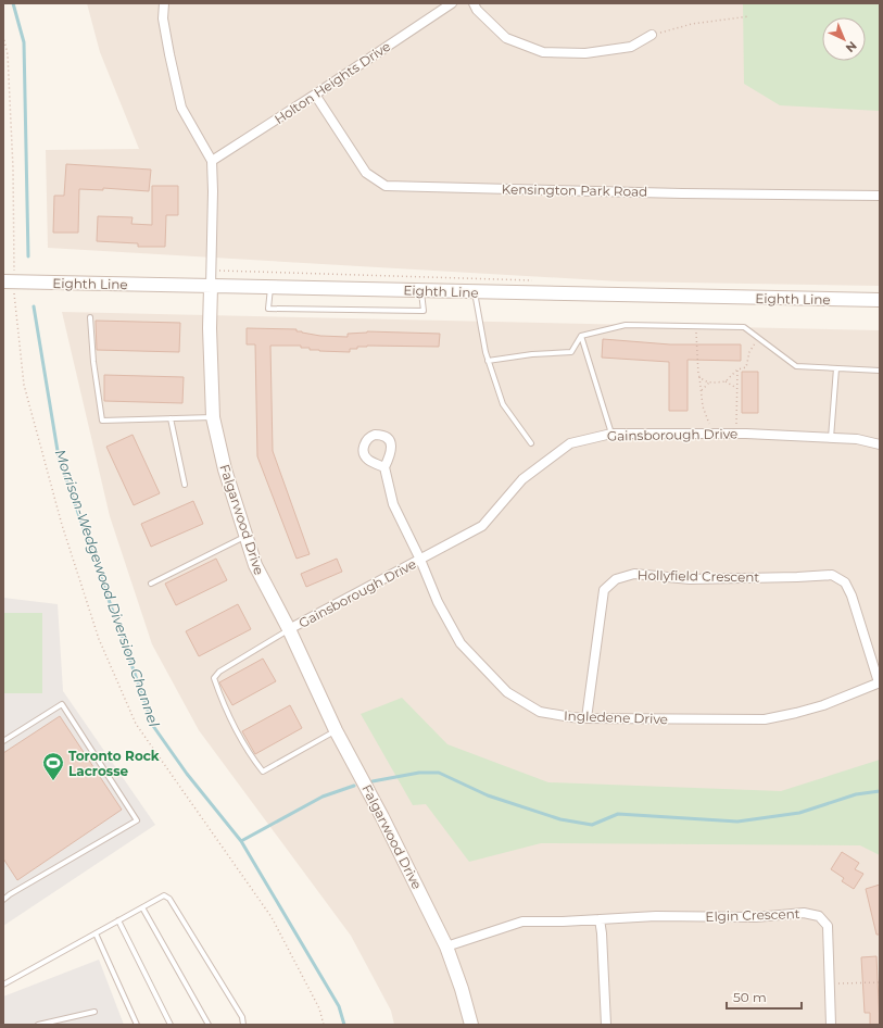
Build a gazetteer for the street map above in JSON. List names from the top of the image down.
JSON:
{
  "streets": {
    "street": [
      "Holton Heights Drive",
      "Kensington Park Road",
      "Eighth Line",
      "Gainsborough Drive",
      "Falgarwood Drive",
      "Hollyfield Crescent",
      "Ingledene Drive",
      "Elgin Crescent"
    ]
  },
  "crossings": [
    ["Holton Heights Drive", "Kensington Park Road"],
    ["Holton Heights Drive", "Falgarwood Drive"],
    ["Eighth Line", "Falgarwood Drive"],
    ["Gainsborough Drive", "Falgarwood Drive"],
    ["Gainsborough Drive", "Ingledene Drive"],
    ["Falgarwood Drive", "Elgin Crescent"],
    ["Hollyfield Crescent", "Ingledene Drive"]
  ],
  "water": ["Morrison-Wedgewood Diversion Channel"],
  "places": {
    "sports": ["Toronto Rock Lacrosse"]
  },
  "scale_bar": "50 m",
  "north": "bottom right"
}
